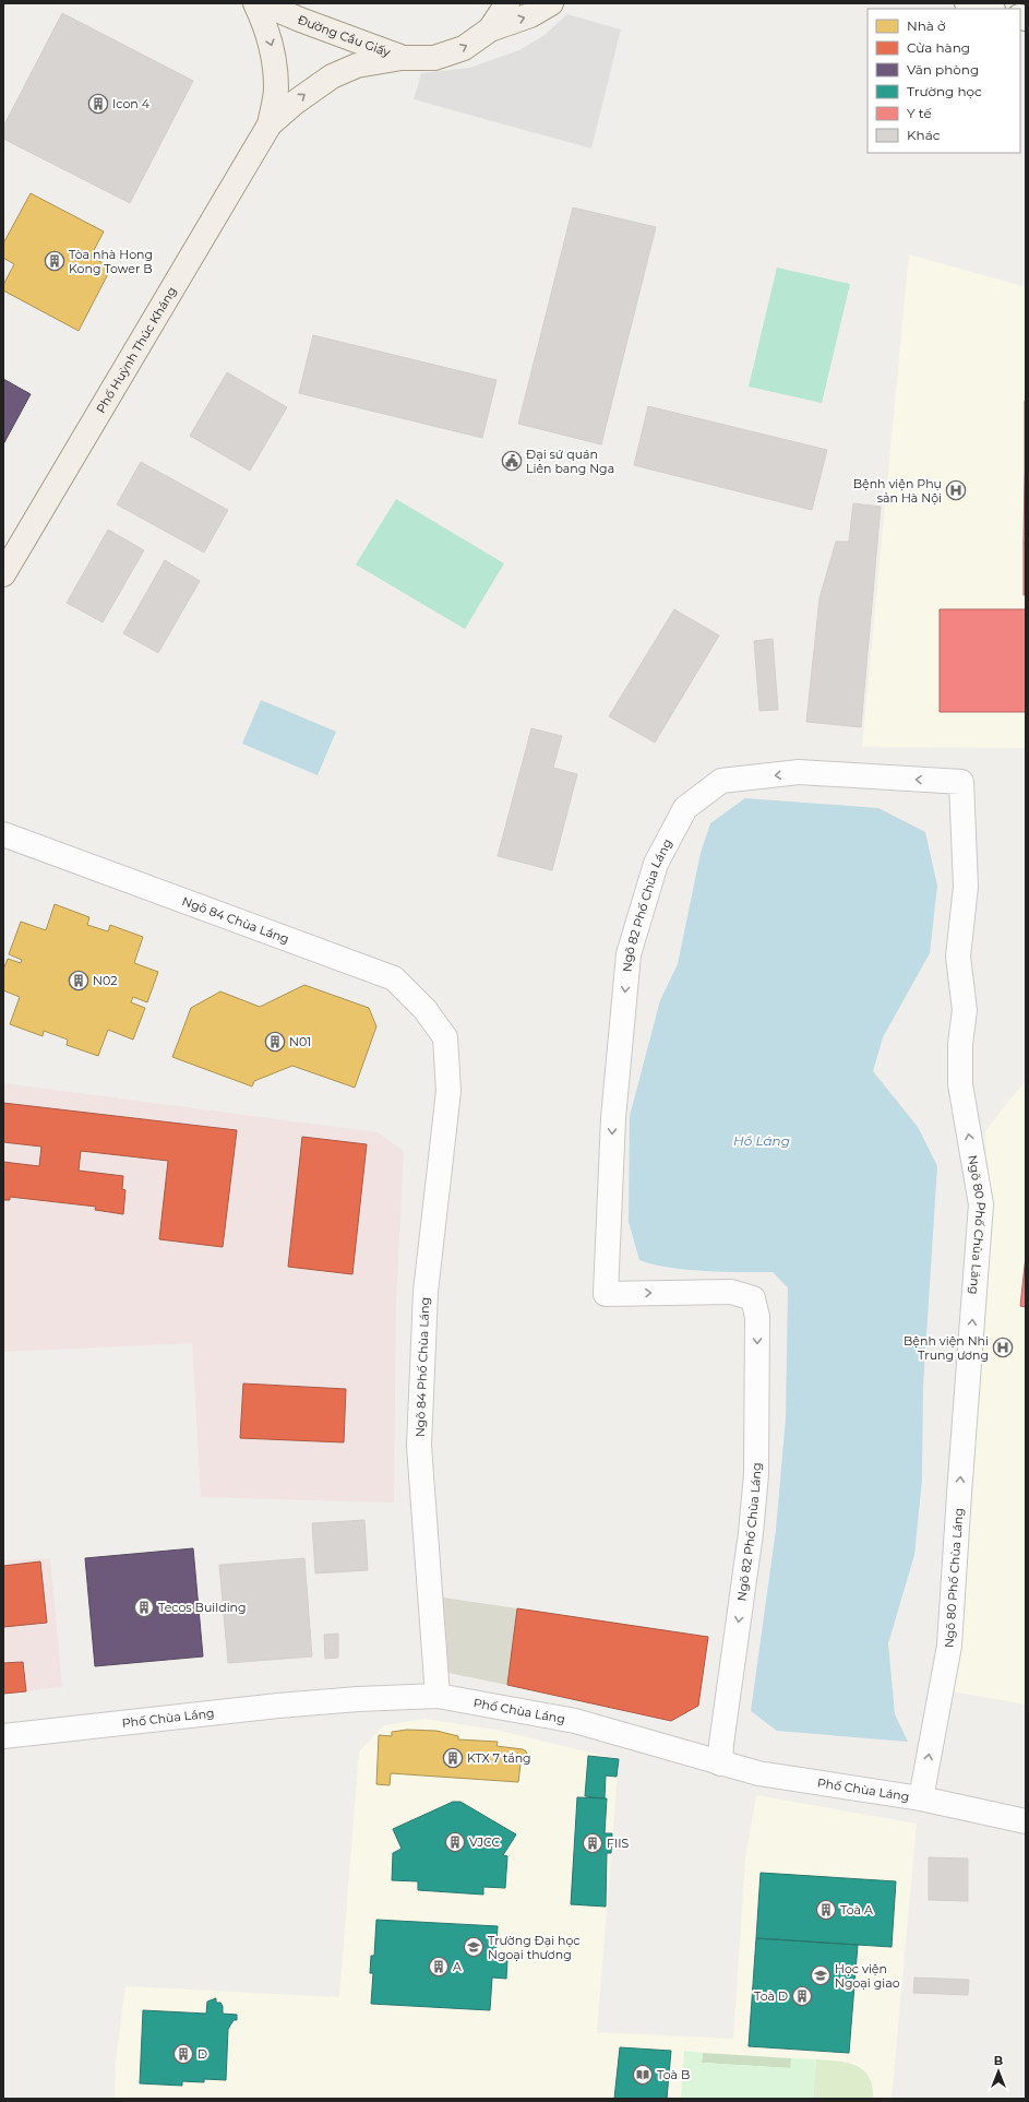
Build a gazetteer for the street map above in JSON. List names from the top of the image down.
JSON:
{
  "streets": {
    "main road": ["Đường Cầu Giấy", "Phố Huỳnh Thúc Kháng"],
    "street": [
      "Ngõ 82 Phố Chùa Láng",
      "Ngõ 84 Chùa Láng",
      "Ngõ 80 Phố Chùa Láng",
      "Ngõ 84 Phố Chùa Láng",
      "Phố Chùa Láng"
    ]
  },
  "crossings": [
    ["Đường Cầu Giấy", "Phố Huỳnh Thúc Kháng"],
    ["Ngõ 82 Phố Chùa Láng", "Ngõ 80 Phố Chùa Láng"],
    ["Ngõ 82 Phố Chùa Láng", "Phố Chùa Láng"],
    ["Ngõ 84 Chùa Láng", "Ngõ 84 Phố Chùa Láng"],
    ["Ngõ 80 Phố Chùa Láng", "Phố Chùa Láng"],
    ["Ngõ 84 Phố Chùa Láng", "Phố Chùa Láng"]
  ],
  "one_way": ["Ngõ 80 Phố Chùa Láng"],
  "water": ["Hồ Láng"],
  "places": {
    "building": [
      "Icon 4",
      "Tòa nhà Hong Kong Tower B",
      "N02",
      "N01",
      "Tecos Building",
      "KTX 7 tầng",
      "VJCC",
      "FIIS",
      "Toà A",
      "A",
      "Toà D",
      "D"
    ],
    "public building": ["Đại sứ quán Liên bang Nga"],
    "hospital": ["Bệnh viện Phụ sản Hà Nội", "Bệnh viện Nhi Trung ương"],
    "school or university": ["Trường Đại học Ngoại thương", "Học viện Ngoại giao"],
    "library": ["Toà B"]
  },
  "legend": [
    "Nhà ở",
    "Cửa hàng",
    "Văn phòng",
    "Trường học",
    "Y tế",
    "Khác"
  ],
  "north": "top"
}
